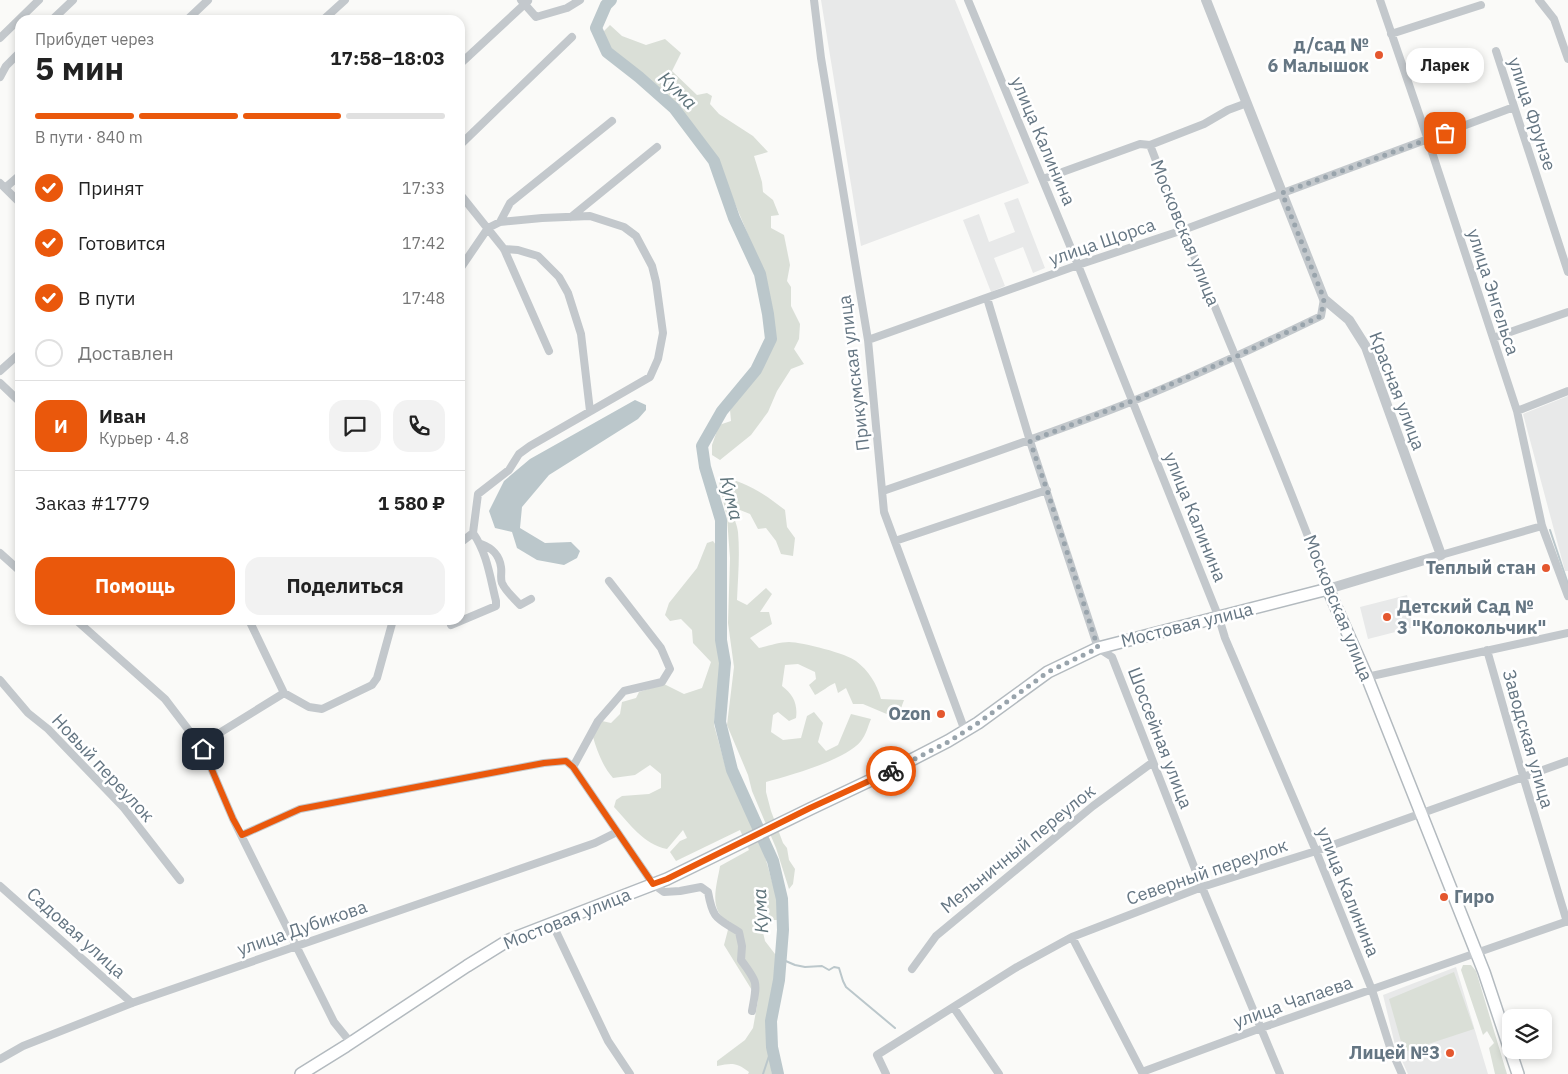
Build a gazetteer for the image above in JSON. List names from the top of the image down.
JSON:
{
  "streets": {
    "main road": ["Московская улица", "Мостовая улица"],
    "street": [
      "улица Фрунзе",
      "улица Калинина",
      "улица Щорса",
      "улица Энгельса",
      "Прикумская улица",
      "Красная улица",
      "Шоссейная улица",
      "Заводская улица",
      "Новый переулок",
      "Мельничный переулок",
      "Северный переулок",
      "улица Дубикова",
      "Садовая улица",
      "улица Чапаева"
    ]
  },
  "crossings": [
    ["улица Фрунзе", "улица Щорса"],
    ["улица Калинина", "улица Щорса"],
    ["улица Калинина", "Мостовая улица"],
    ["улица Калинина", "Северный переулок"],
    ["улица Калинина", "улица Чапаева"],
    ["Московская улица", "улица Щорса"],
    ["Московская улица", "Мостовая улица"],
    ["Московская улица", "Северный переулок"],
    ["Московская улица", "улица Чапаева"],
    ["улица Щорса", "улица Энгельса"],
    ["улица Щорса", "Прикумская улица"],
    ["улица Щорса", "Красная улица"],
    ["улица Щорса", "Шоссейная улица"],
    ["улица Энгельса", "Мостовая улица"],
    ["Прикумская улица", "Мостовая улица"],
    ["Красная улица", "Мостовая улица"],
    ["Мостовая улица", "Шоссейная улица"],
    ["Шоссейная улица", "Мельничный переулок"],
    ["Шоссейная улица", "Северный переулок"],
    ["Шоссейная улица", "улица Чапаева"],
    ["Заводская улица", "Северный переулок"],
    ["Заводская улица", "улица Чапаева"],
    ["улица Дубикова", "Садовая улица"]
  ],
  "water": ["Кума"],
  "places": [
    "д/сад № 6 Малышок",
    "Ларек",
    "Теплый стан",
    "Детский Сад № 3 \"Колокольчик\"",
    "Ozon",
    "Гиро",
    "Лицей №3"
  ],
  "page": {
    "heading": ["5 мин", "Прибудет через", "17:58–18:03"],
    "panel": [
      "Иван",
      "Курьер · 4.8",
      "Заказ #1779",
      "1 580 ₽"
    ],
    "bubble": "Ларек",
    "bar": "В пути · 840 m",
    "list": [
      ["Принят", "17:33"],
      ["Готовится", "17:42"],
      ["В пути", "17:48"],
      "Доставлен"
    ],
    "round": "И",
    "buttons": ["Помощь", "Поделиться"]
  }
}
